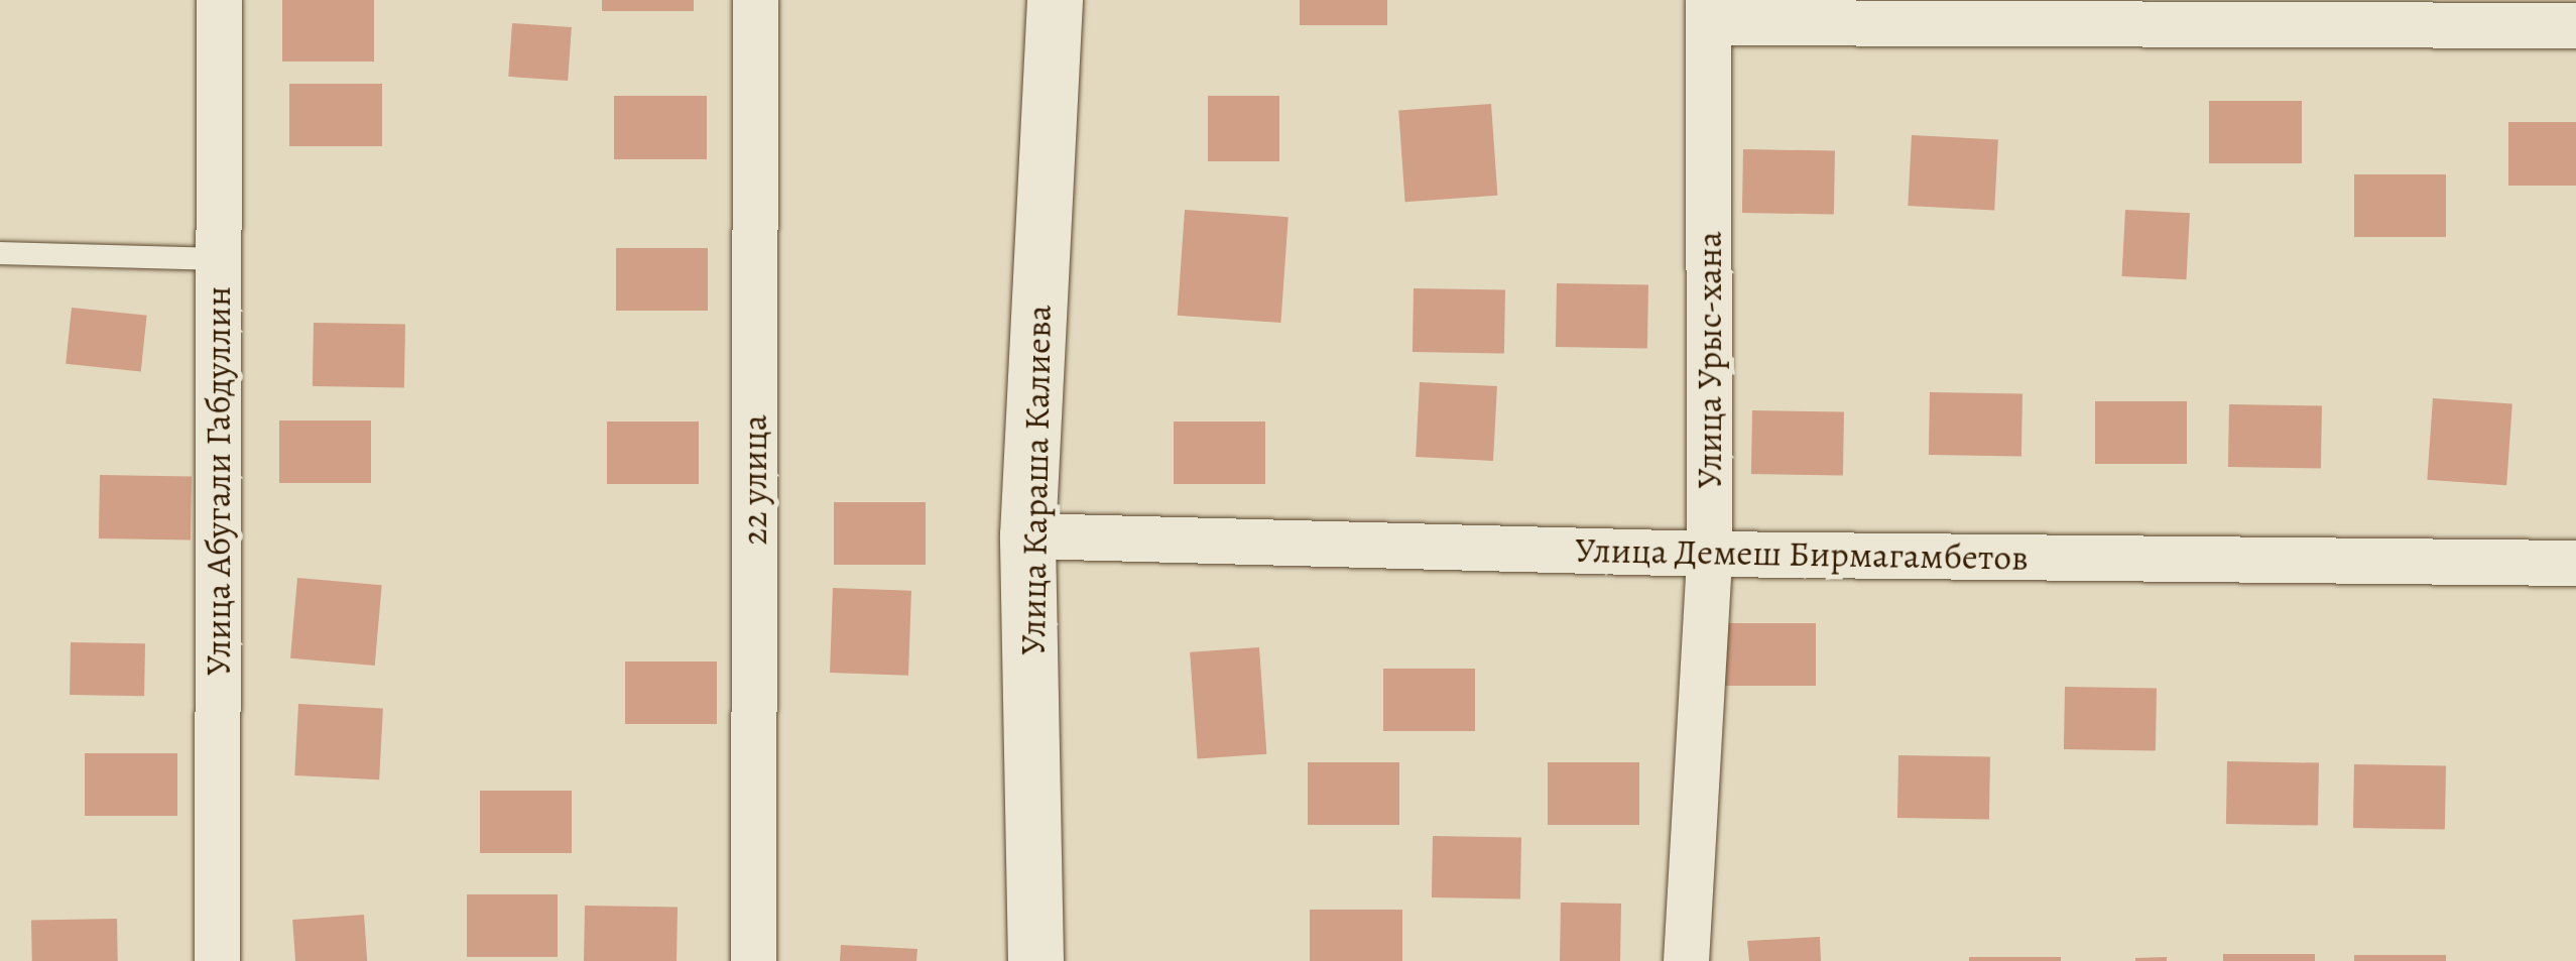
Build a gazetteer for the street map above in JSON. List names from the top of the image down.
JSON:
{
  "streets": {
    "street": [
      "Улица Урыс-хана",
      "22 улица",
      "Улица Караша Калиева",
      "Улица Абугали Габдуллин",
      "Улица Демеш Бирмагамбетов"
    ]
  },
  "crossings": [
    ["Улица Урыс-хана", "Улица Демеш Бирмагамбетов"],
    ["Улица Караша Калиева", "Улица Демеш Бирмагамбетов"]
  ]
}
